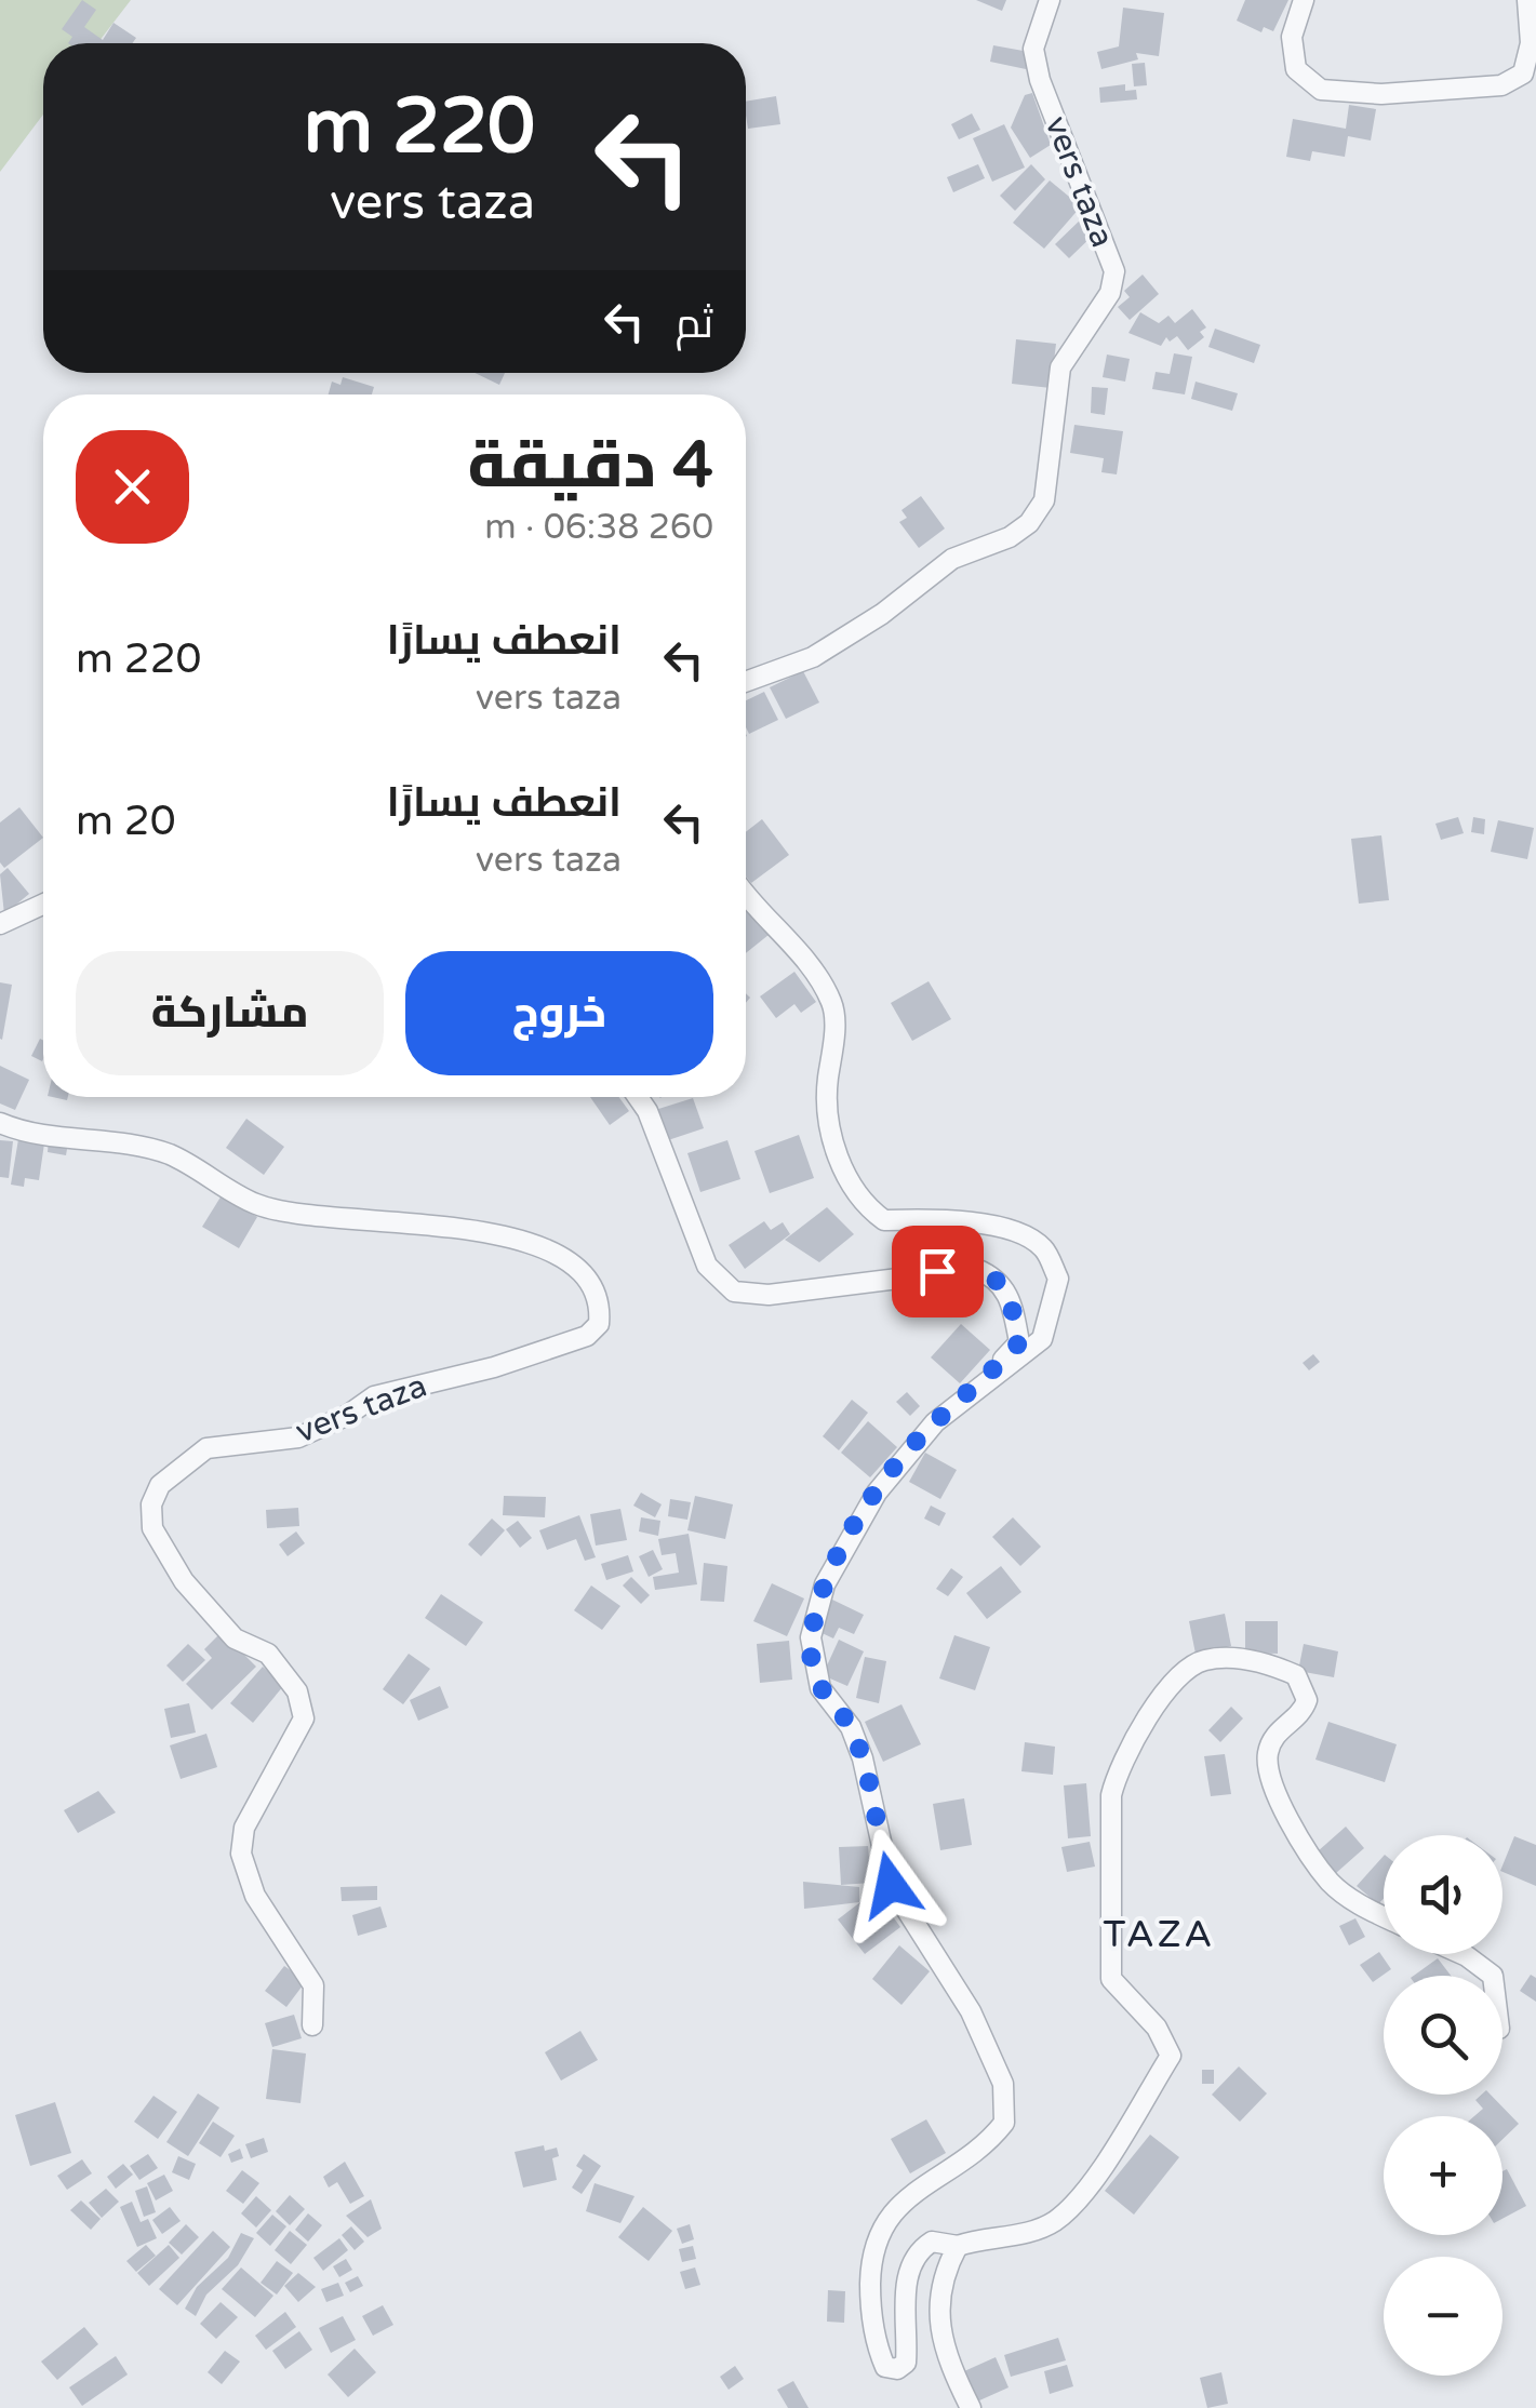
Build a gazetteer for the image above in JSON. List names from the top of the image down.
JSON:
{
  "streets": {
    "street": ["vers taza"]
  },
  "districts": ["TAZA"],
  "page": {
    "turn": ["220 m", "vers taza"],
    "then": "ثم",
    "heading": ["4 دقيقة", "260 m · 06:38"],
    "list": [
      {
        "name": "انعطف يسارًا",
        "note": "vers taza",
        "value": "220 m"
      },
      {
        "name": "انعطف يسارًا",
        "note": "vers taza",
        "value": "20 m"
      }
    ],
    "buttons": ["خروج", "مشاركة"],
    "map_buttons": ["+", "−"]
  }
}
